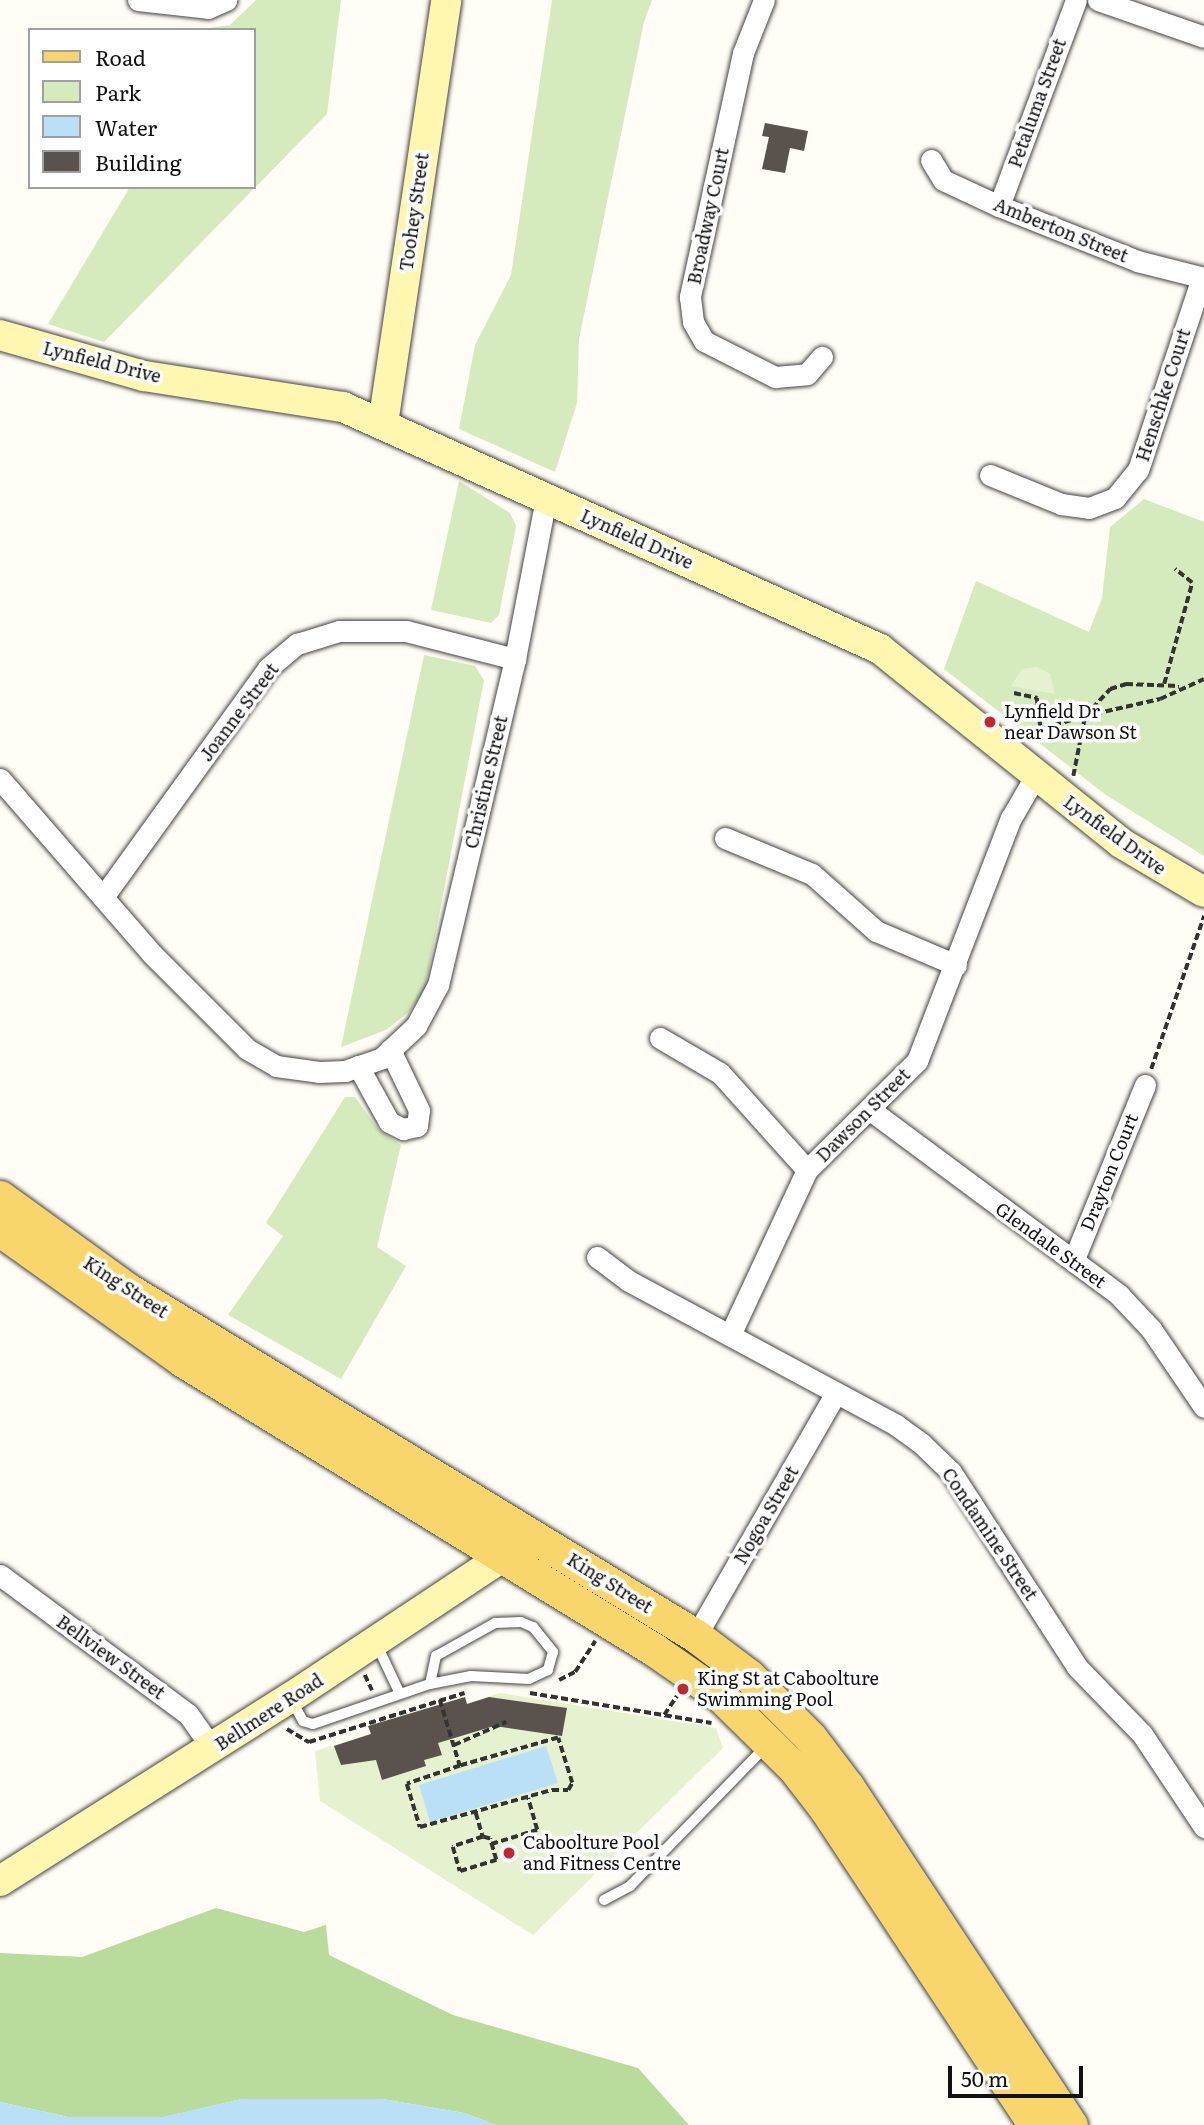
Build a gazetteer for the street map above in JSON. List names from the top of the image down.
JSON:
{
  "streets": {
    "main road": ["King Street"],
    "street": [
      "Petaluma Street",
      "Toohey Street",
      "Broadway Court",
      "Amberton Street",
      "Lynfield Drive",
      "Henschke Court",
      "Joanne Street",
      "Christine Street",
      "Dawson Street",
      "Drayton Court",
      "Glendale Street",
      "Nogoa Street",
      "Condamine Street",
      "Bellview Street",
      "Bellmere Road"
    ]
  },
  "crossings": [
    ["Petaluma Street", "Amberton Street"],
    ["Toohey Street", "Lynfield Drive"],
    ["Amberton Street", "Henschke Court"],
    ["Lynfield Drive", "Christine Street"],
    ["Lynfield Drive", "Dawson Street"],
    ["Joanne Street", "Christine Street"],
    ["Dawson Street", "Glendale Street"],
    ["Dawson Street", "Condamine Street"],
    ["Drayton Court", "Glendale Street"],
    ["King Street", "Nogoa Street"],
    ["King Street", "Bellmere Road"],
    ["Nogoa Street", "Condamine Street"],
    ["Bellview Street", "Bellmere Road"]
  ],
  "places": ["Lynfield Dr near Dawson St", "King St at Caboolture Swimming Pool", "Caboolture Pool and Fitness Centre"],
  "legend": [
    "Road",
    "Park",
    "Water",
    "Building"
  ],
  "scale_bar": "50 m"
}
